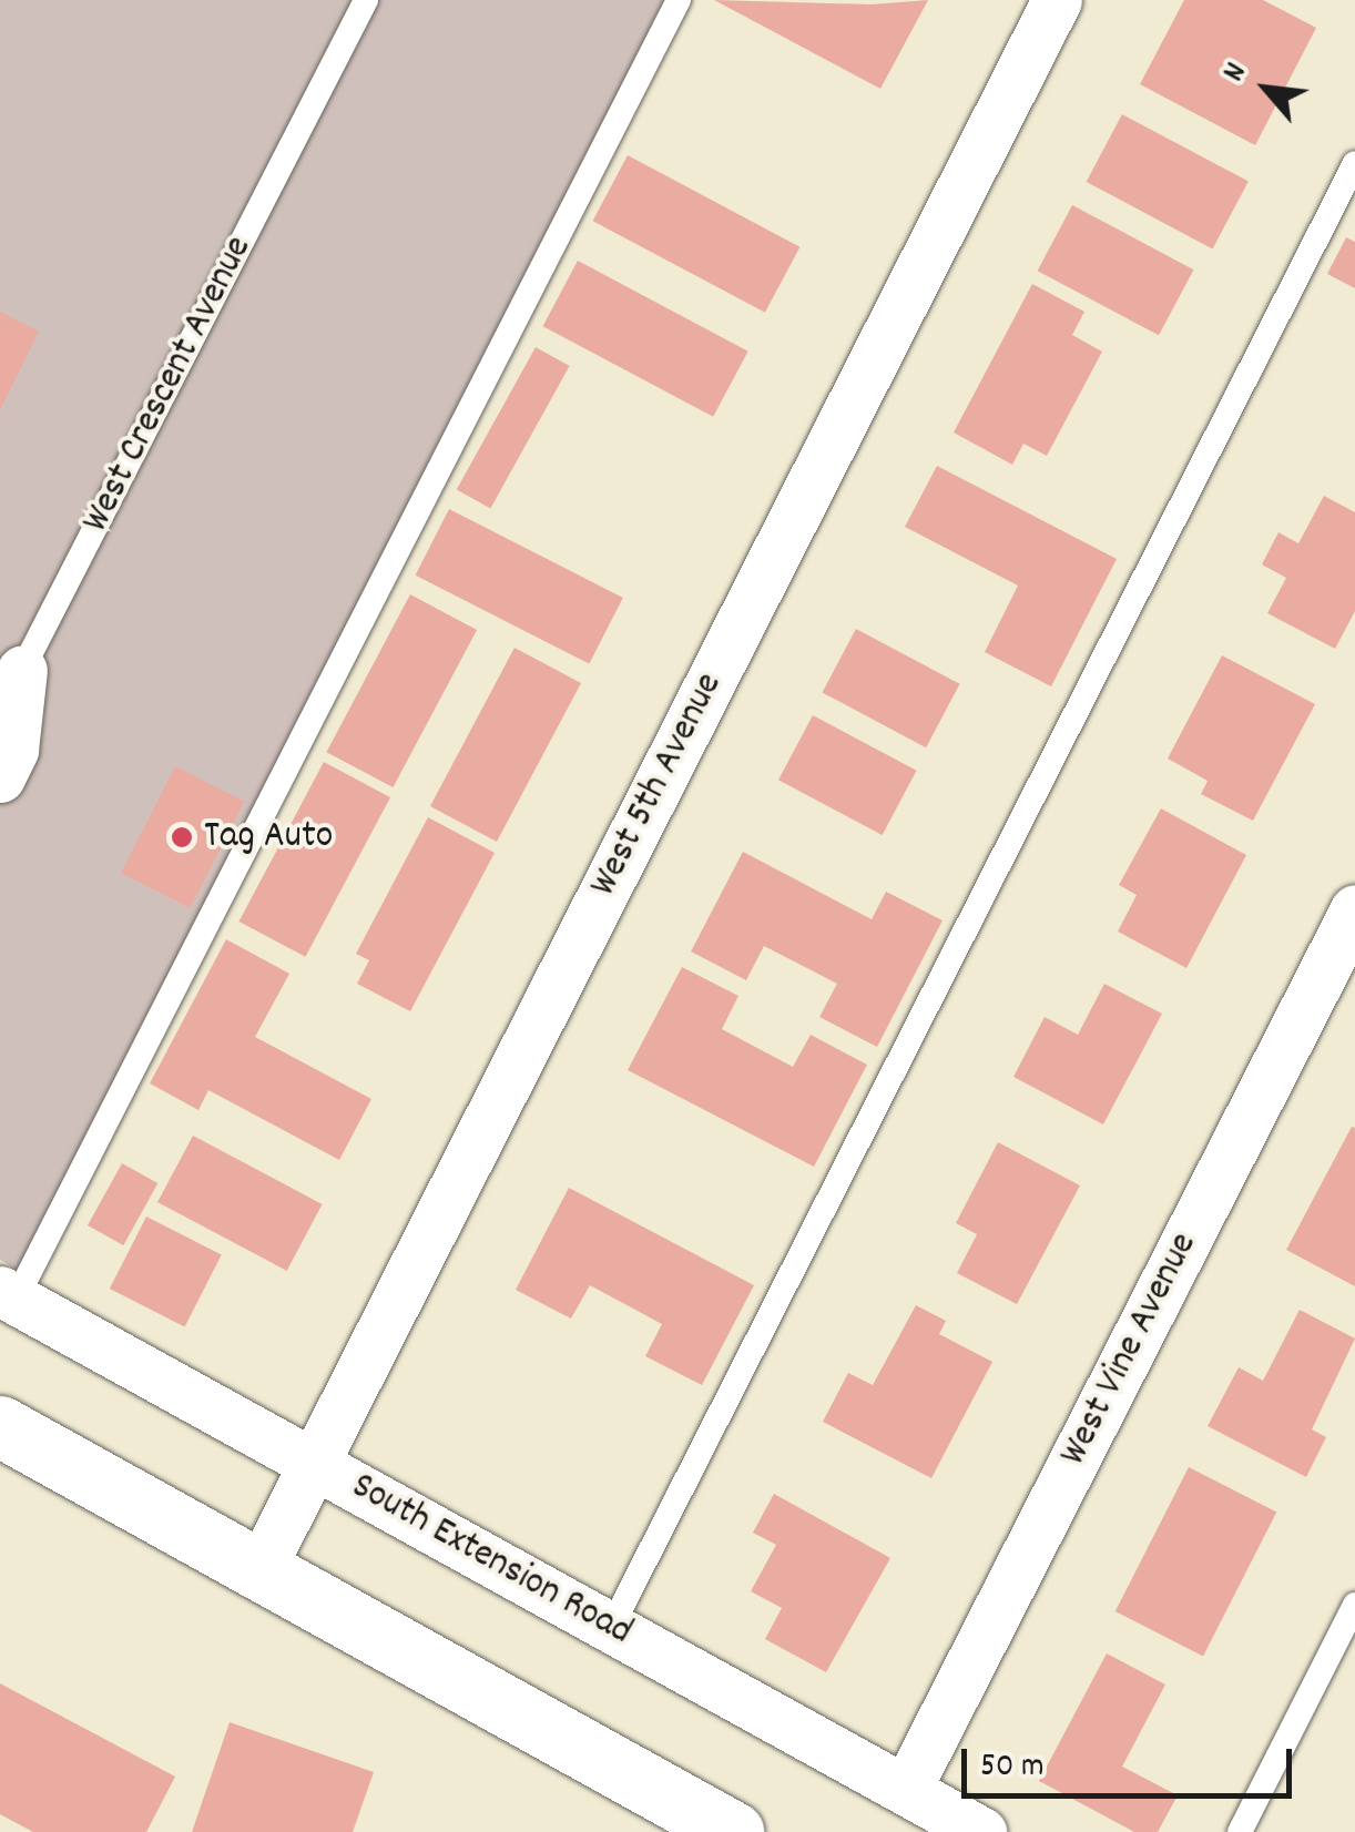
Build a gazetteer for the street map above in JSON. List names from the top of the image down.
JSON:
{
  "streets": {
    "street": [
      "West Crescent Avenue",
      "West 5th Avenue",
      "West Vine Avenue",
      "South Extension Road"
    ]
  },
  "crossings": [
    ["West 5th Avenue", "South Extension Road"],
    ["West Vine Avenue", "South Extension Road"]
  ],
  "places": ["Tag Auto"],
  "scale_bar": "50 m",
  "north": "top left"
}
